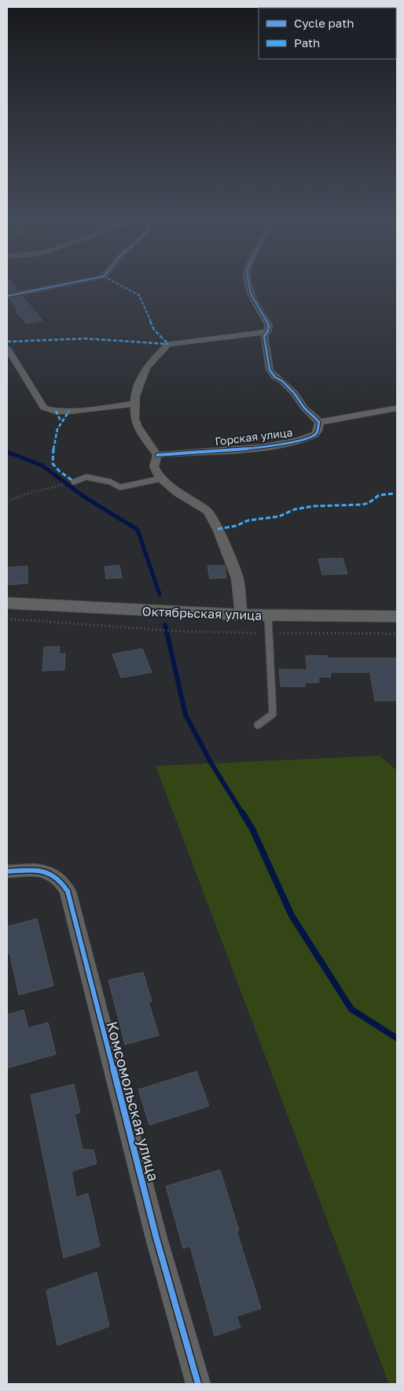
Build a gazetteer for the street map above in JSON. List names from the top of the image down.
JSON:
{
  "streets": {
    "main road": ["Октябрьская улица"],
    "street": ["Горская улица", "Комсомольская улица"]
  },
  "legend": ["Cycle path", "Path"]
}
